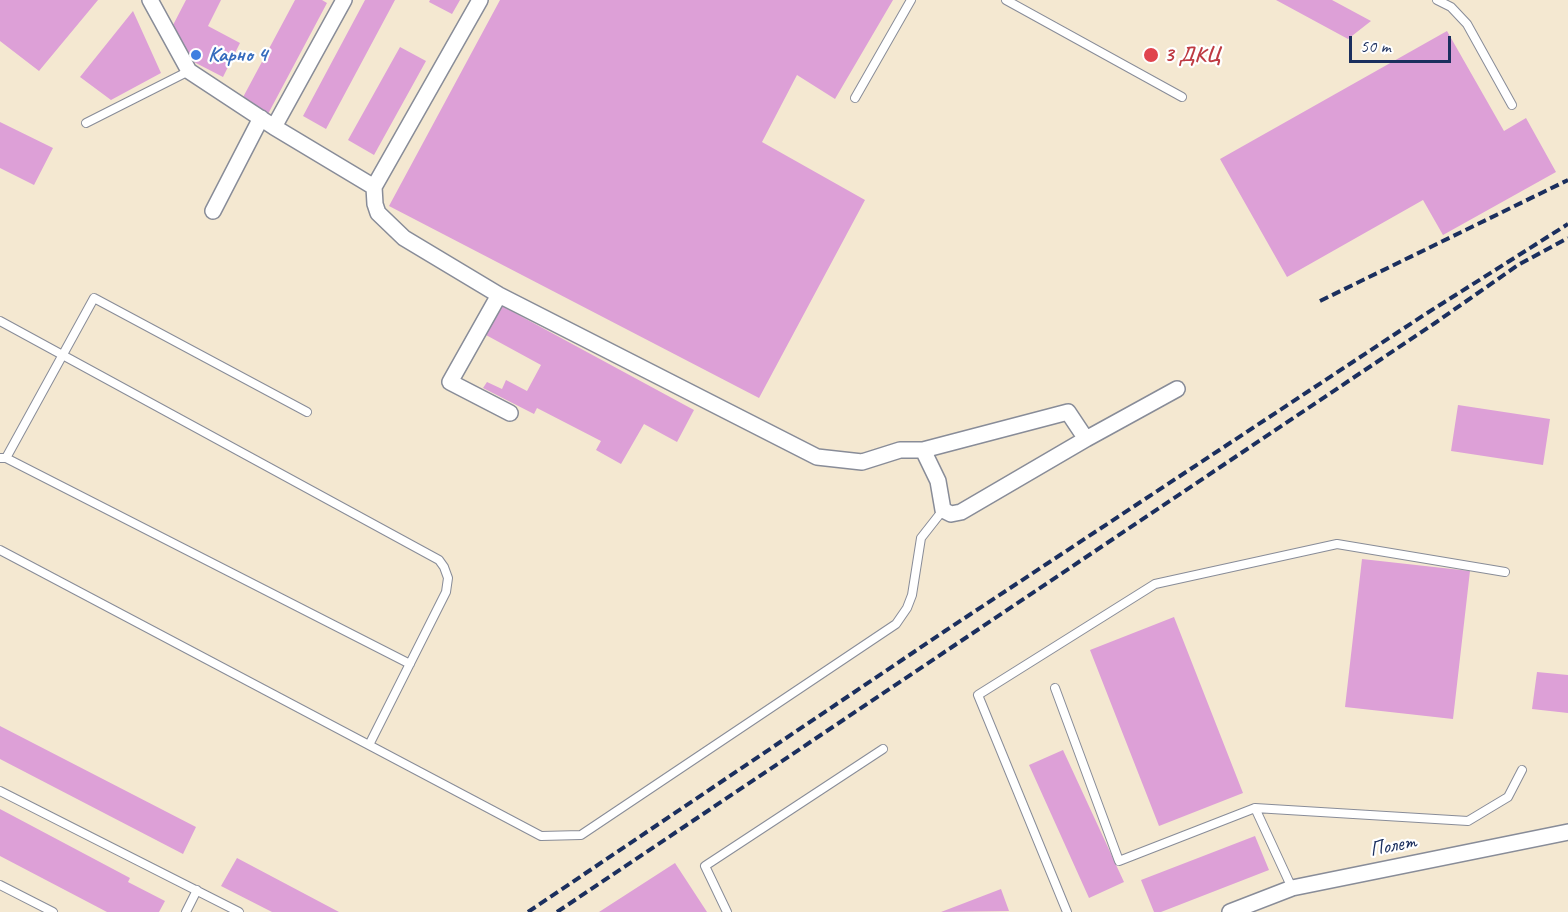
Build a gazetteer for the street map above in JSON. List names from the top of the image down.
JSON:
{
  "streets": {
    "street": ["Полет"]
  },
  "places": ["Карно 4", "3 ДКЦ"],
  "scale_bar": "50 m"
}
